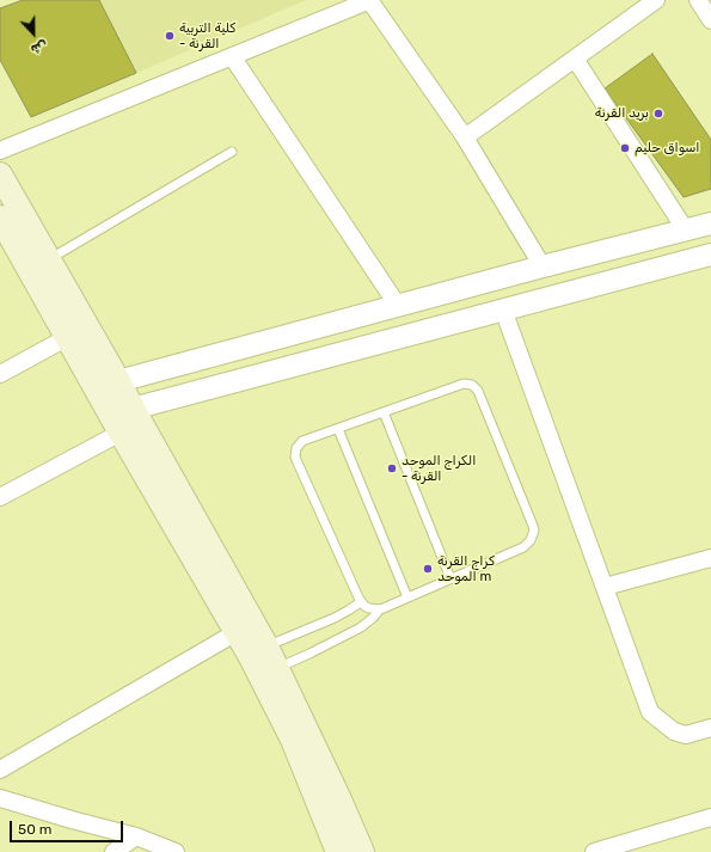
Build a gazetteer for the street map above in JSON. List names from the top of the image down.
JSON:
{
  "places": [
    "كلية التربية - القرنة",
    "بريد القرنة",
    "اسواق حليم",
    "الكراج الموحد - القرنة",
    "كراج القرنة الموحد m"
  ],
  "scale_bar": "50 m",
  "north": "bottom"
}
